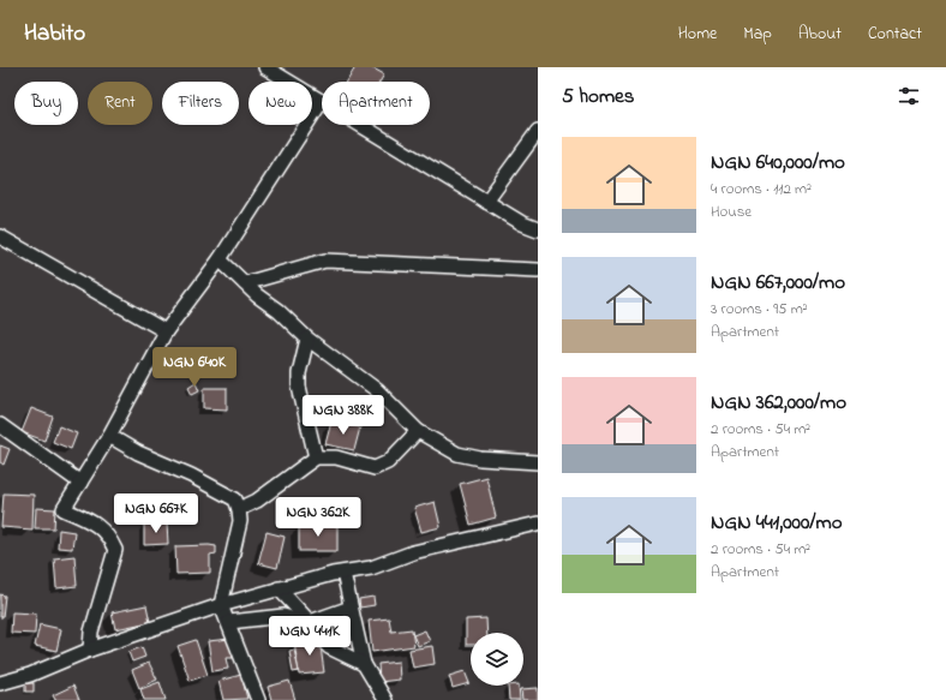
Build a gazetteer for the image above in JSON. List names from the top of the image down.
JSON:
{
  "page": {
    "header": "Habito",
    "nav": [
      "Home",
      "Map",
      "About",
      "Contact"
    ],
    "heading": "5 homes",
    "chip": [
      "Buy",
      "Rent",
      "Filters",
      "New",
      "Apartment"
    ],
    "list": [
      {
        "name": "NGN 640,000/mo",
        "note": "4 rooms · 112 m² · House"
      },
      {
        "name": "NGN 667,000/mo",
        "note": "3 rooms · 95 m² · Apartment"
      },
      {
        "name": "NGN 362,000/mo",
        "note": "2 rooms · 54 m² · Apartment"
      },
      {
        "name": "NGN 441,000/mo",
        "note": "2 rooms · 54 m² · Apartment"
      }
    ],
    "price": [
      "NGN 640K",
      "NGN 388K",
      "NGN 667K",
      "NGN 362K",
      "NGN 441K"
    ]
  }
}
